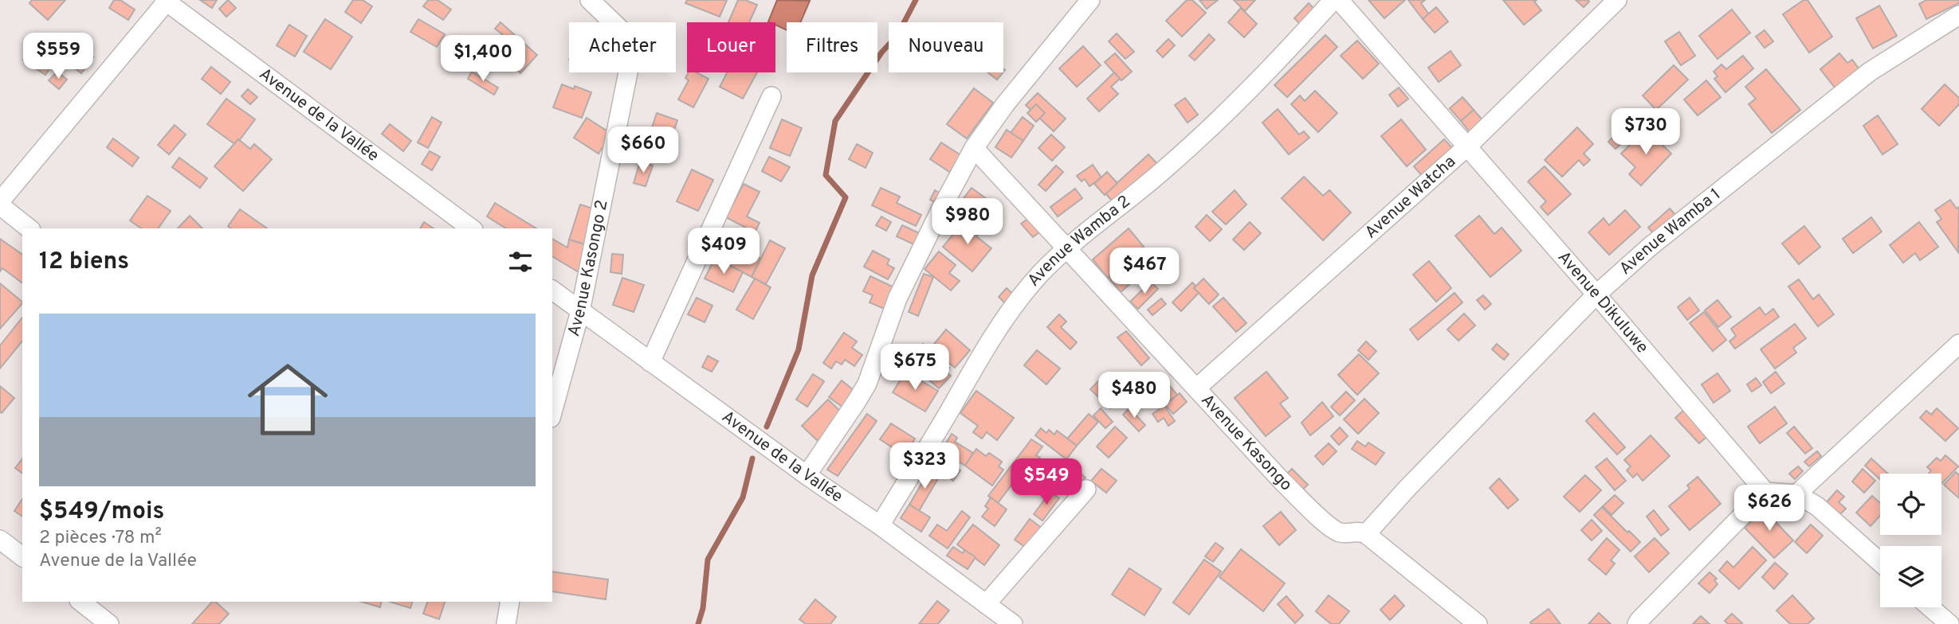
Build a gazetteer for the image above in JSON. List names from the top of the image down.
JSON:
{
  "streets": {
    "street": [
      "Avenue de la Vallée",
      "Avenue Watcha",
      "Avenue Wamba 1",
      "Avenue Wamba 2",
      "Avenue Kasongo 2",
      "Avenue Dikuluwe",
      "Avenue Kasongo"
    ]
  },
  "crossings": [
    ["Avenue de la Vallée", "Avenue Wamba 2"],
    ["Avenue de la Vallée", "Avenue Kasongo 2"],
    ["Avenue Watcha", "Avenue Dikuluwe"],
    ["Avenue Watcha", "Avenue Kasongo"],
    ["Avenue Wamba 1", "Avenue Dikuluwe"],
    ["Avenue Wamba 1", "Avenue Kasongo"],
    ["Avenue Wamba 2", "Avenue Kasongo"]
  ],
  "page": {
    "chip": [
      "Acheter",
      "Louer",
      "Filtres",
      "Nouveau"
    ],
    "price": [
      "$559",
      "$1,400",
      "$730",
      "$660",
      "$980",
      "$409",
      "$467",
      "$675",
      "$480",
      "$323",
      "$549",
      "$626"
    ],
    "heading": "12 biens",
    "list": [
      {
        "name": "$549/mois",
        "note": "2 pièces · 78 m² · Avenue de la Vallée"
      }
    ]
  }
}
